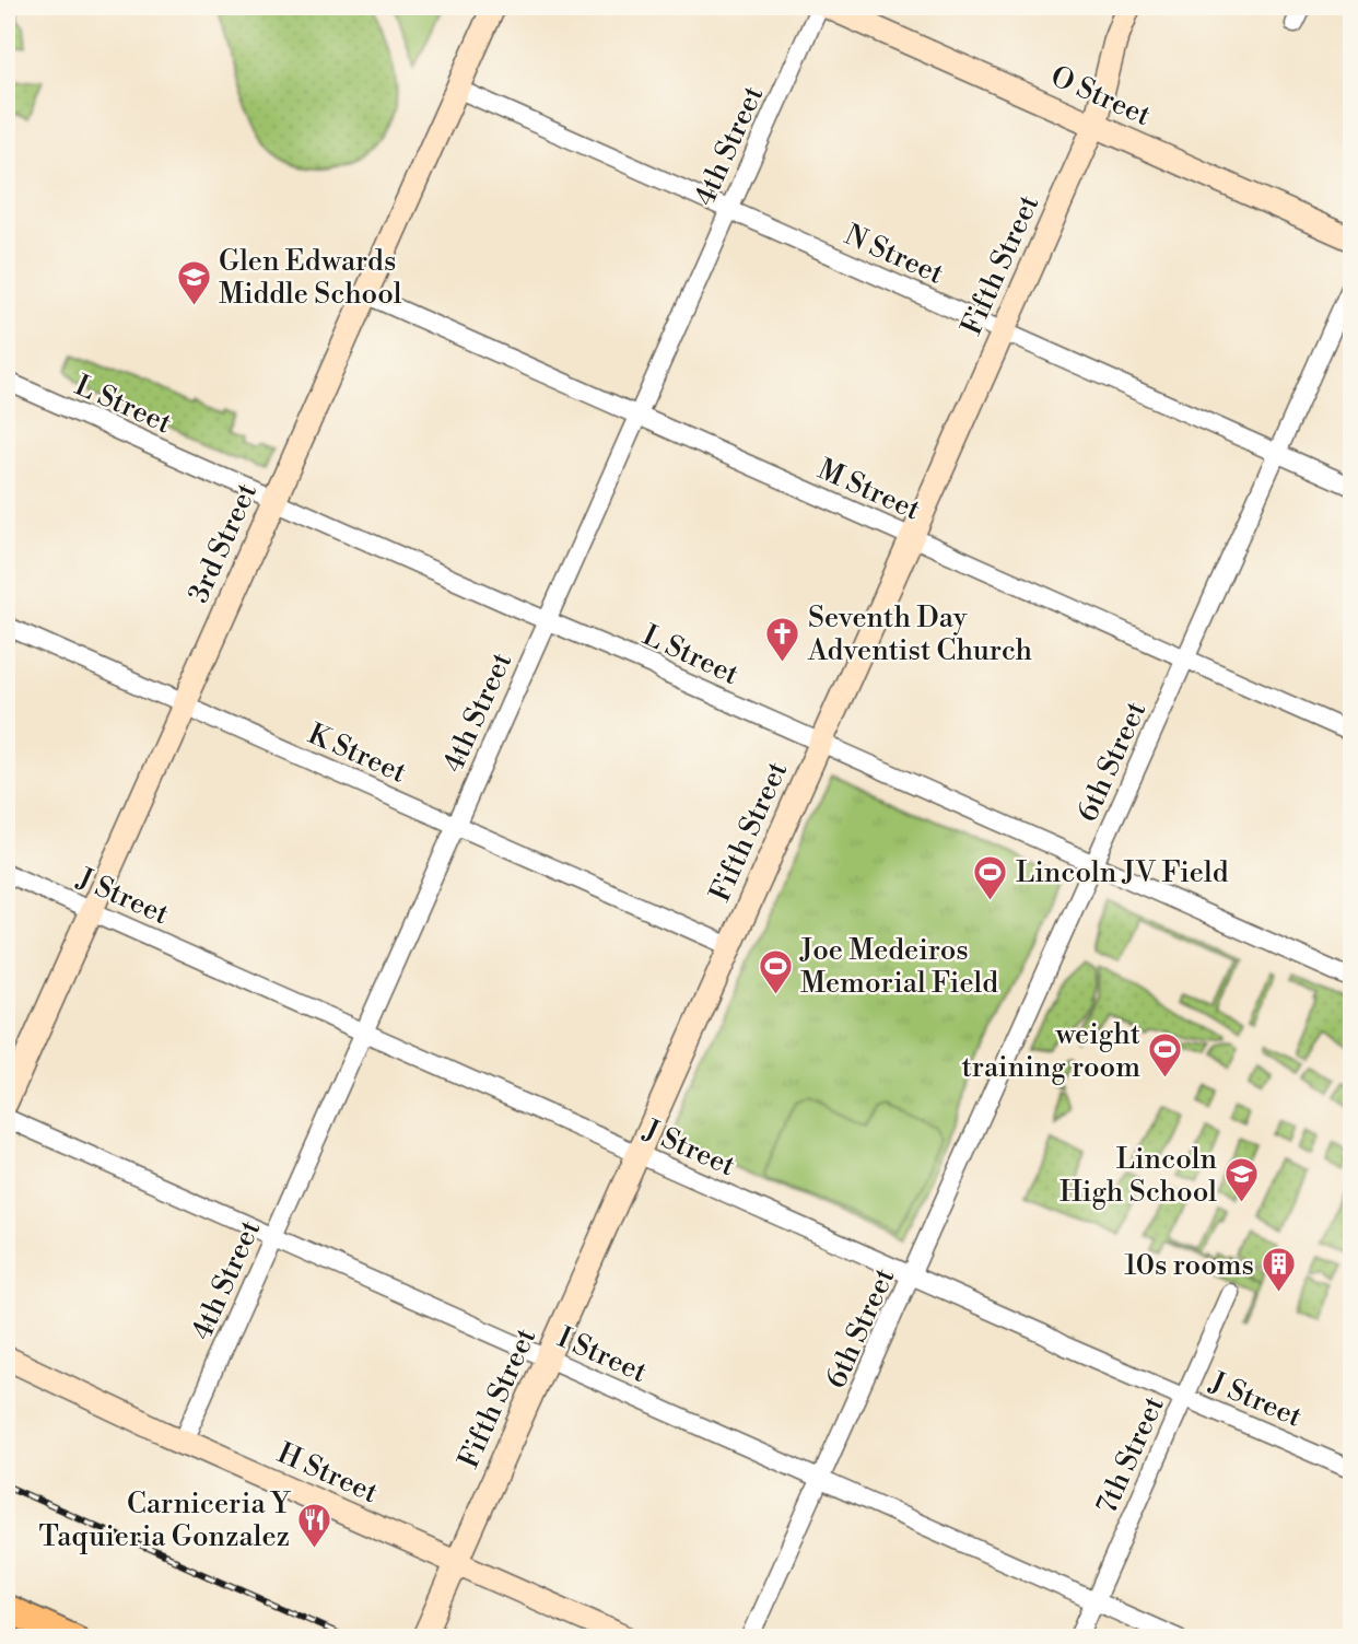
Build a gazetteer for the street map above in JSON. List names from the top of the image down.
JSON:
{
  "streets": {
    "street": [
      "O Street",
      "4th Street",
      "N Street",
      "Fifth Street",
      "L Street",
      "M Street",
      "3rd Street",
      "K Street",
      "6th Street",
      "J Street",
      "I Street",
      "7th Street",
      "H Street"
    ]
  },
  "crossings": [
    ["O Street", "4th Street"],
    ["O Street", "Fifth Street"],
    ["4th Street", "N Street"],
    ["4th Street", "L Street"],
    ["4th Street", "M Street"],
    ["4th Street", "K Street"],
    ["4th Street", "J Street"],
    ["4th Street", "I Street"],
    ["4th Street", "H Street"],
    ["N Street", "Fifth Street"],
    ["N Street", "3rd Street"],
    ["N Street", "6th Street"],
    ["Fifth Street", "L Street"],
    ["Fifth Street", "M Street"],
    ["Fifth Street", "K Street"],
    ["Fifth Street", "J Street"],
    ["Fifth Street", "I Street"],
    ["Fifth Street", "H Street"],
    ["L Street", "3rd Street"],
    ["L Street", "6th Street"],
    ["M Street", "3rd Street"],
    ["M Street", "6th Street"],
    ["3rd Street", "K Street"],
    ["3rd Street", "J Street"],
    ["6th Street", "J Street"],
    ["6th Street", "I Street"],
    ["J Street", "7th Street"],
    ["I Street", "7th Street"]
  ],
  "places": {
    "school or university": ["Glen Edwards Middle School", "Lincoln High School"],
    "church": ["Seventh Day Adventist Church"],
    "sports": ["Lincoln JV Field", "Joe Medeiros Memorial Field", "weight training room"],
    "building": ["10s rooms"],
    "restaurant": ["Carniceria Y Taquieria Gonzalez"]
  }
}
